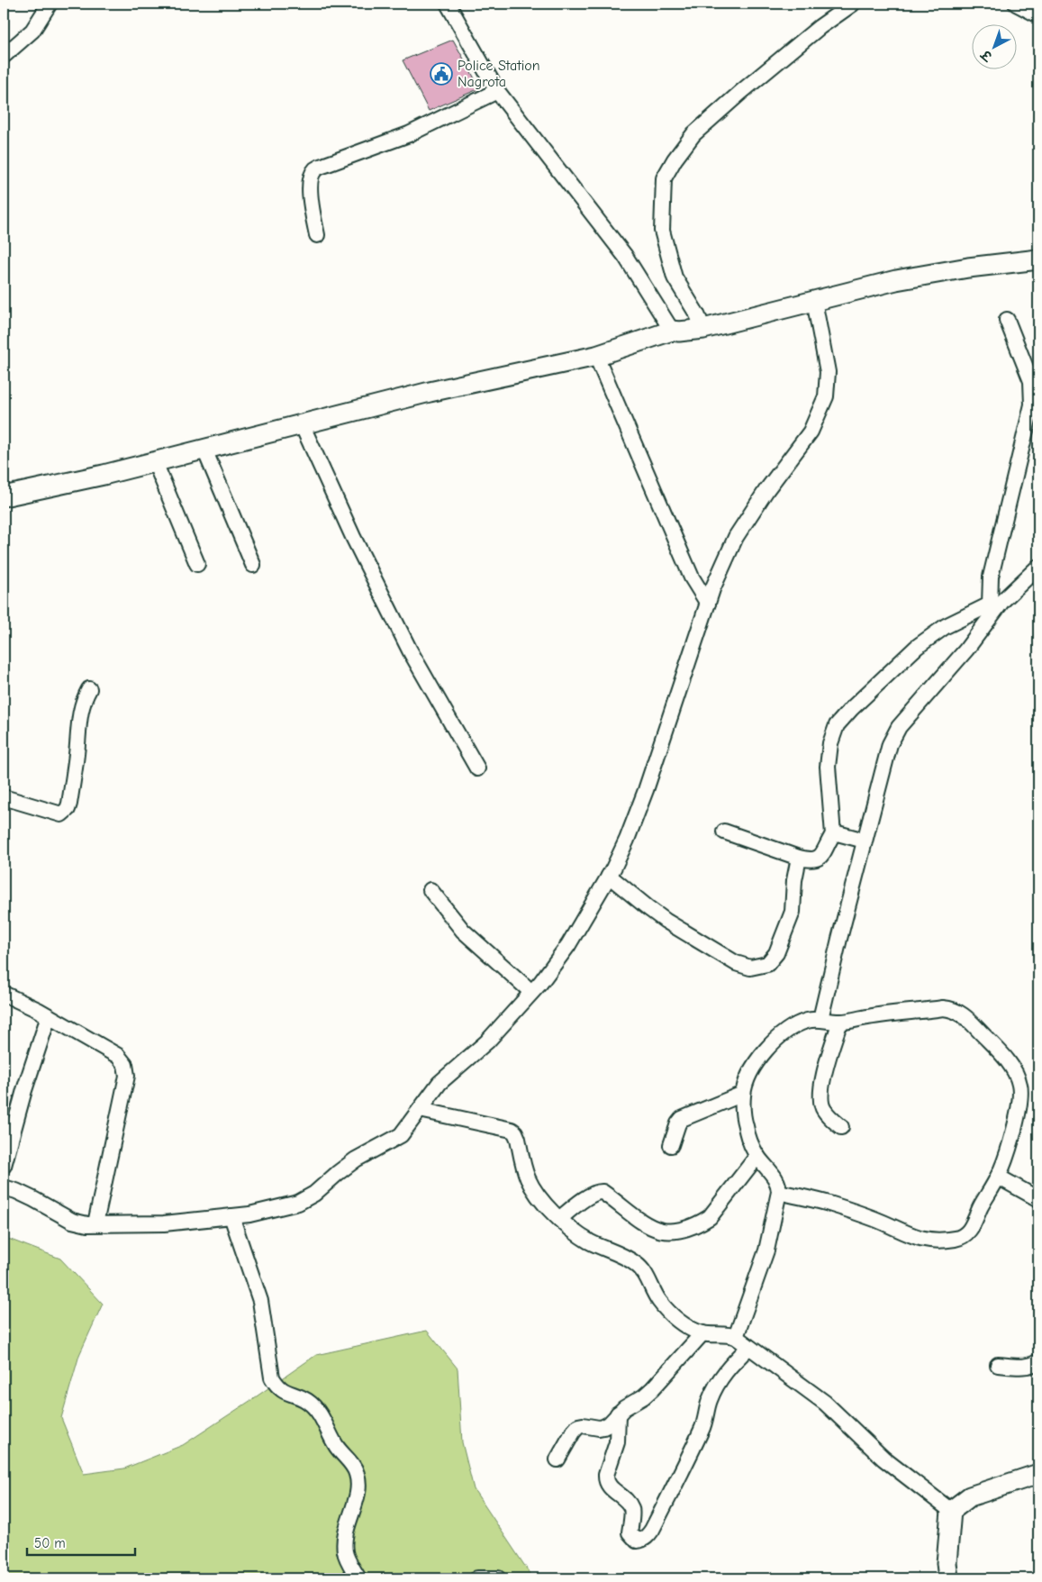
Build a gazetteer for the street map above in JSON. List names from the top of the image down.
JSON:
{
  "places": {
    "public building": ["Police Station Nagrota"]
  },
  "scale_bar": "50 m",
  "north": "bottom left"
}
